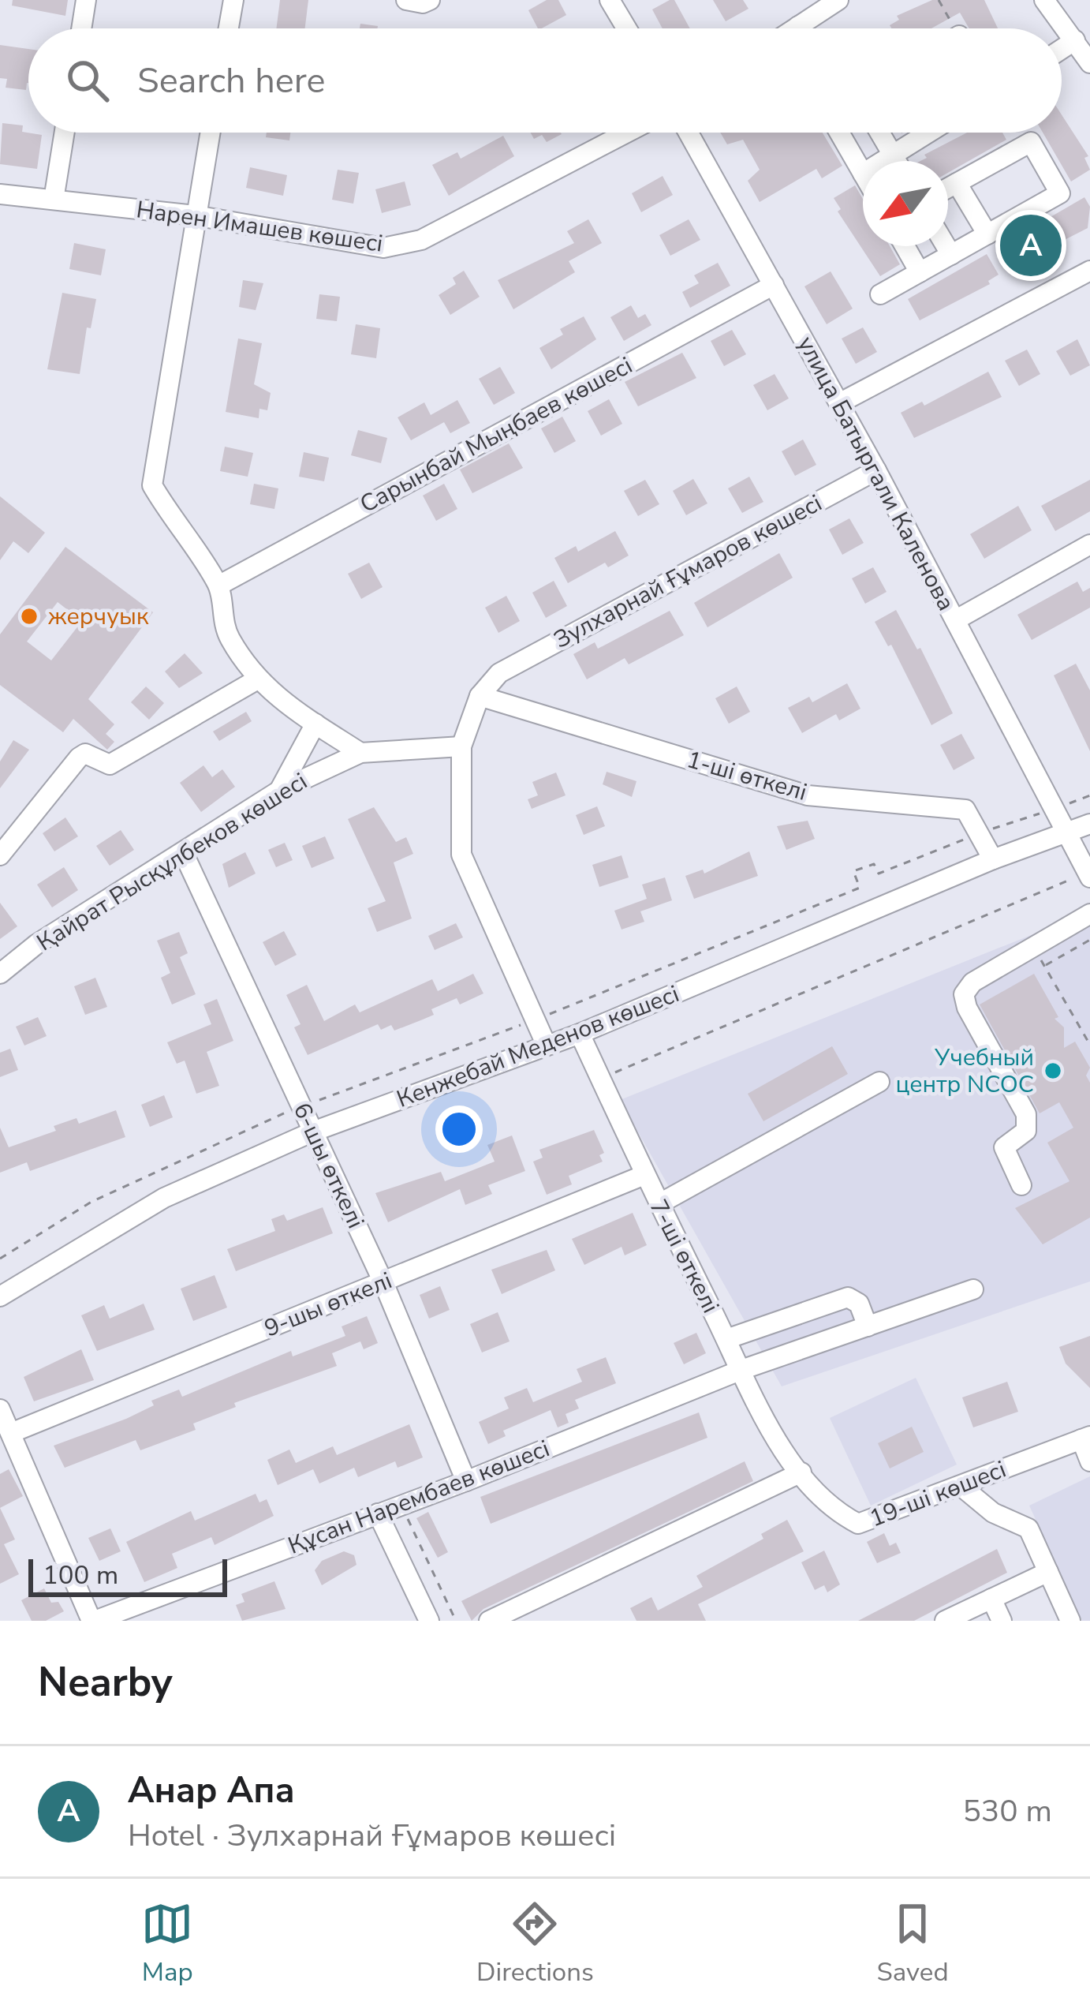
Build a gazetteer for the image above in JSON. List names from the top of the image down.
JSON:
{
  "streets": {
    "street": [
      "Нарен Имашев көшесi",
      "Сарынбай Мыңбаев көшесі",
      "улица Батыргали Каленова",
      "Зулхарнай Ғұмаров көшесі",
      "1-ші өткелі",
      "Қайрат Рысқұлбеков көшесі",
      "Кенжебай Меденов көшесі",
      "6-шы өткелі",
      "7-ші өткелі",
      "9-шы өткелі",
      "19-ші көшесі",
      "Құсан Нарембаев көшесі"
    ]
  },
  "crossings": [
    ["Сарынбай Мыңбаев көшесі", "улица Батыргали Каленова"],
    ["улица Батыргали Каленова", "Зулхарнай Ғұмаров көшесі"],
    ["улица Батыргали Каленова", "Кенжебай Меденов көшесі"],
    ["Зулхарнай Ғұмаров көшесі", "1-ші өткелі"],
    ["1-ші өткелі", "Кенжебай Меденов көшесі"],
    ["Қайрат Рысқұлбеков көшесі", "6-шы өткелі"],
    ["Кенжебай Меденов көшесі", "6-шы өткелі"],
    ["Кенжебай Меденов көшесі", "7-ші өткелі"],
    ["6-шы өткелі", "9-шы өткелі"],
    ["6-шы өткелі", "Құсан Нарембаев көшесі"],
    ["7-ші өткелі", "9-шы өткелі"],
    ["7-ші өткелі", "19-ші көшесі"],
    ["7-ші өткелі", "Құсан Нарембаев көшесі"]
  ],
  "places": ["жерчуык", "Учебный центр NCOC"],
  "scale_bar": "100 m",
  "north": "bottom left",
  "page": {
    "search": "Search here",
    "pins": "A",
    "scale": "100 m",
    "heading": "Nearby",
    "list": [
      {
        "mark": "A",
        "name": "Анар Апа",
        "note": "Hotel · Зулхарнай Ғұмаров көшесі",
        "value": "530 m"
      }
    ],
    "nav": ["Map", "Directions", "Saved"]
  }
}
